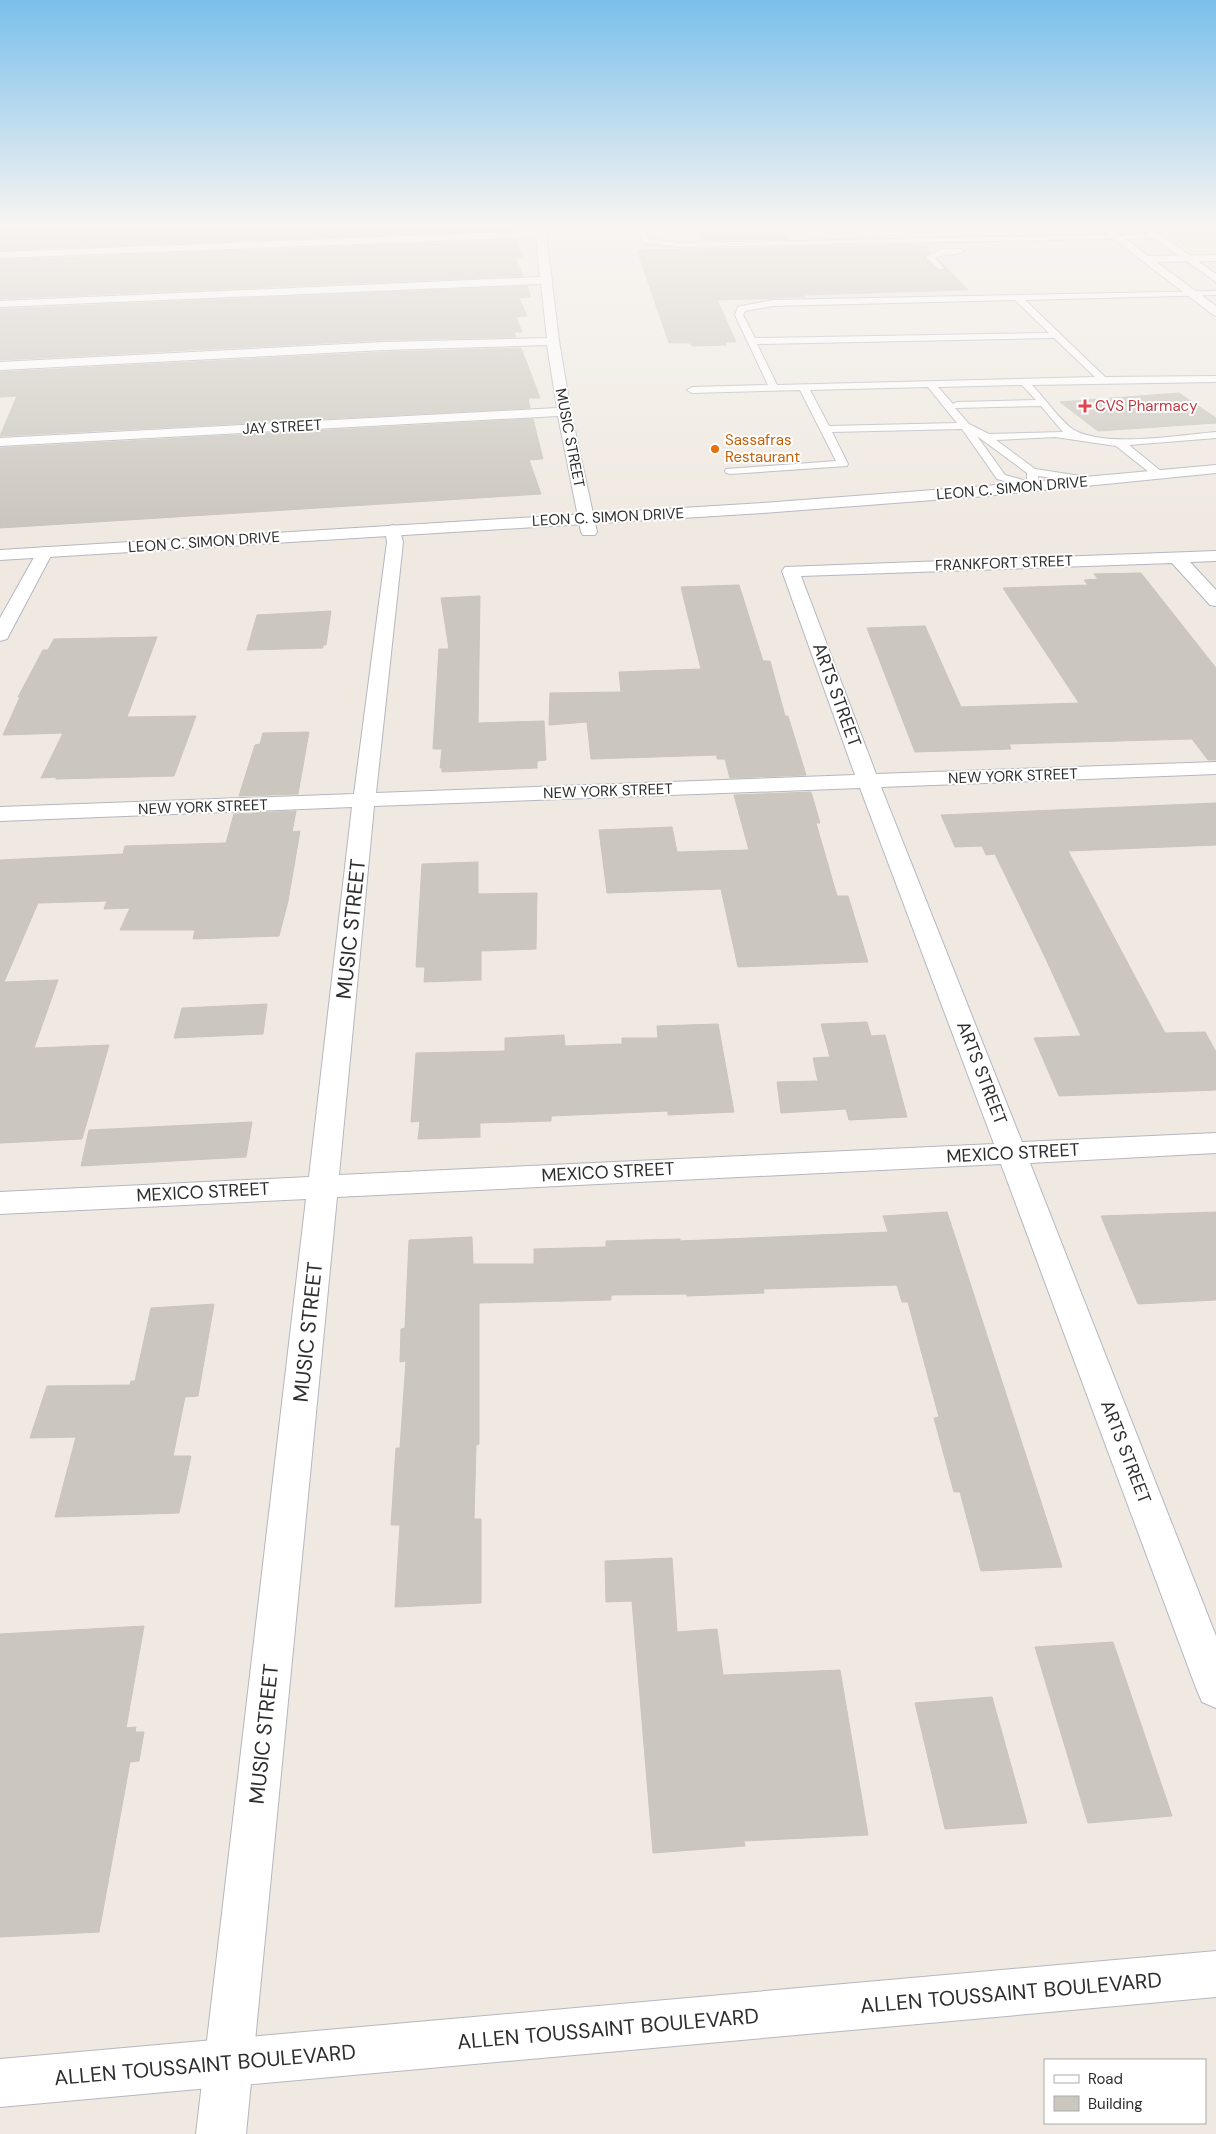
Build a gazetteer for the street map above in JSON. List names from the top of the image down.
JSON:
{
  "streets": {
    "street": [
      "JAY STREET",
      "MUSIC STREET",
      "LEON C. SIMON DRIVE",
      "FRANKFORT STREET",
      "ARTS STREET",
      "NEW YORK STREET",
      "MEXICO STREET",
      "ALLEN TOUSSAINT BOULEVARD"
    ]
  },
  "crossings": [
    ["JAY STREET", "MUSIC STREET"],
    ["MUSIC STREET", "LEON C. SIMON DRIVE"],
    ["MUSIC STREET", "NEW YORK STREET"],
    ["MUSIC STREET", "MEXICO STREET"],
    ["MUSIC STREET", "ALLEN TOUSSAINT BOULEVARD"],
    ["FRANKFORT STREET", "ARTS STREET"],
    ["ARTS STREET", "NEW YORK STREET"],
    ["ARTS STREET", "MEXICO STREET"]
  ],
  "places": {
    "health": ["CVS Pharmacy"],
    "other": ["Sassafras Restaurant"]
  },
  "legend": ["Road", "Building"]
}
